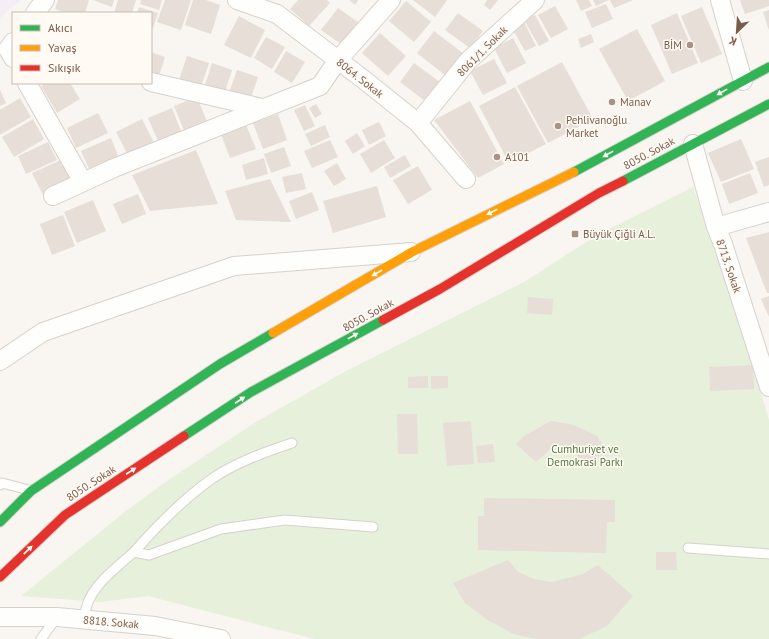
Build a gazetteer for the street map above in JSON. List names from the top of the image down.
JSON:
{
  "streets": {
    "street": [
      "8061/1. Sokak",
      "8064. Sokak",
      "8050. Sokak",
      "8713. Sokak",
      "8818. Sokak"
    ]
  },
  "crossings": [
    ["8061/1. Sokak", "8064. Sokak"],
    ["8050. Sokak", "8713. Sokak"]
  ],
  "parks": ["Cumhuriyet ve Demokrasi Parkı"],
  "places": {
    "other": [
      "BİM",
      "Manav",
      "Pehlivanoğlu Market",
      "A101"
    ],
    "transit": ["Büyük Çiğli A.L."]
  },
  "legend": ["Akıcı", "Yavaş", "Sıkışık"],
  "north": "bottom left"
}
